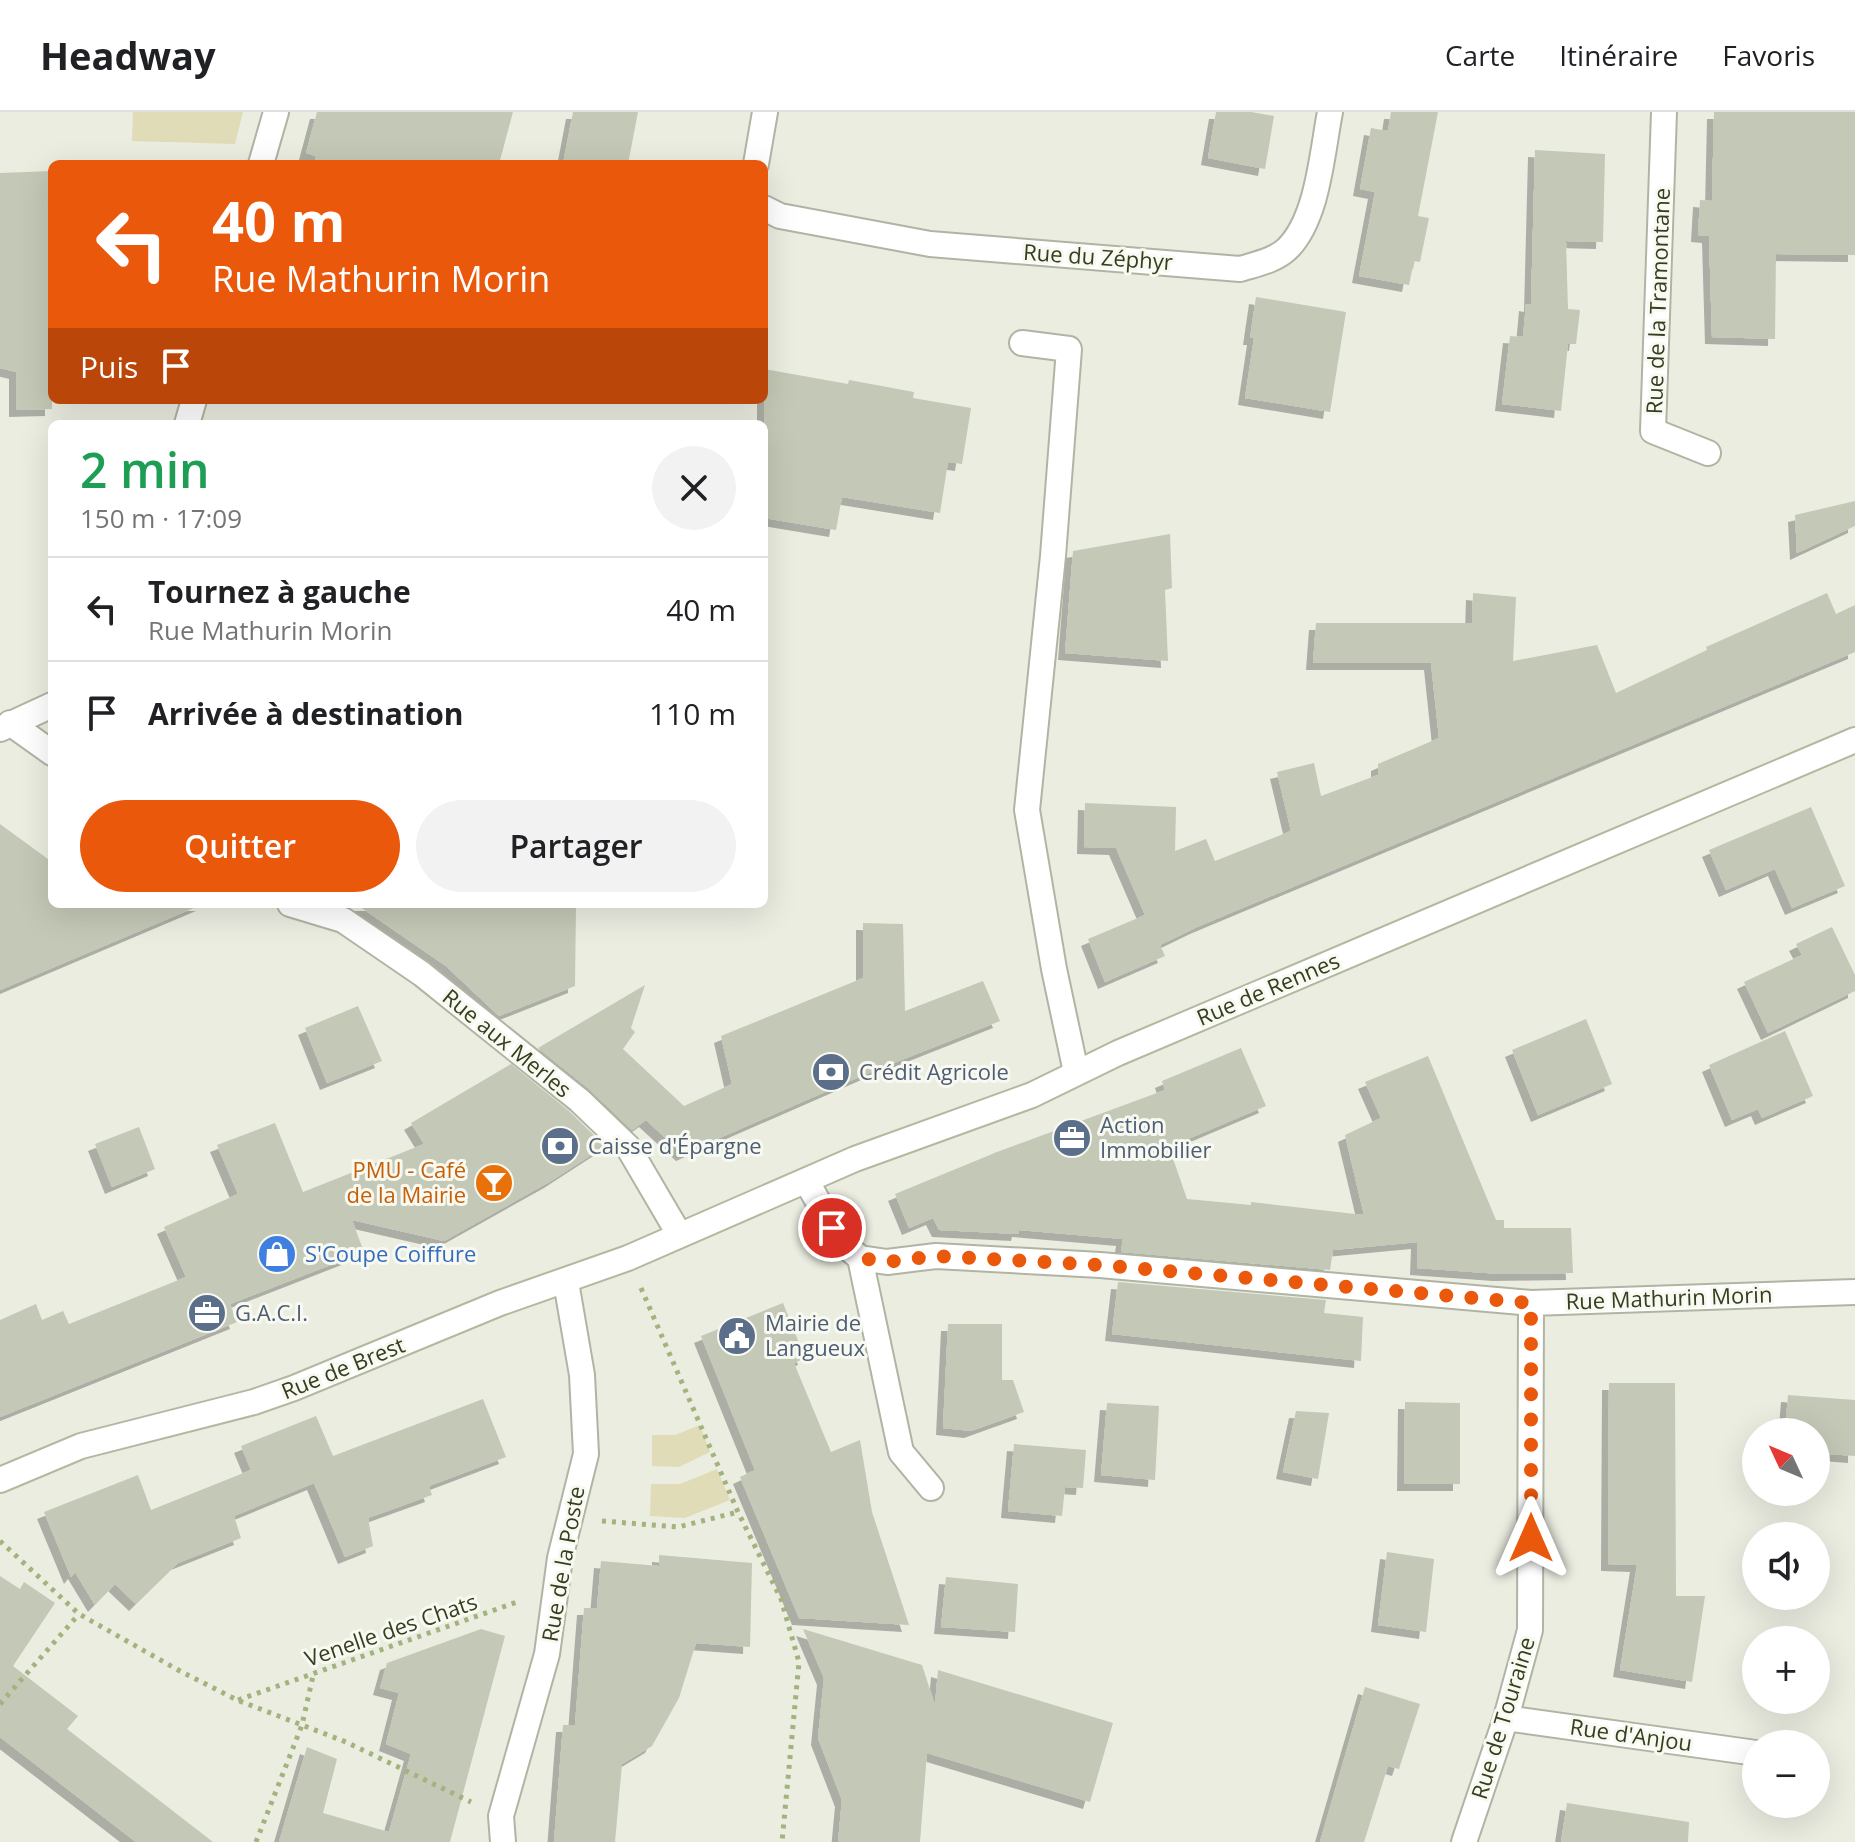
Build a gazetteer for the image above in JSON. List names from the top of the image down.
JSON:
{
  "streets": {
    "street": [
      "Rue du Zéphyr",
      "Rue de la Tramontane",
      "Rue de Rennes",
      "Rue aux Merles",
      "Rue Mathurin Morin",
      "Rue de Brest",
      "Rue de la Poste",
      "Rue de Touraine",
      "Rue d'Anjou"
    ],
    "path": ["Venelle des Chats"]
  },
  "crossings": [
    ["Rue de Rennes", "Rue aux Merles"],
    ["Rue de Rennes", "Rue de Brest"],
    ["Rue aux Merles", "Rue de Brest"],
    ["Rue Mathurin Morin", "Rue de Touraine"],
    ["Rue de Brest", "Rue de la Poste"],
    ["Rue de la Poste", "Venelle des Chats"],
    ["Rue de Touraine", "Rue d'Anjou"]
  ],
  "places": {
    "bank": ["Crédit Agricole", "Caisse d'Épargne"],
    "office": ["Action Immobilier", "G.A.C.I."],
    "bar": ["PMU - Café de la Mairie"],
    "shop": ["S'Coupe Coiffure"],
    "public building": ["Mairie de Langueux"]
  },
  "north": "top left",
  "page": {
    "header": "Headway",
    "nav": ["Carte", "Itinéraire", "Favoris"],
    "turn": ["40 m", "Rue Mathurin Morin"],
    "then": "Puis",
    "heading": ["2 min", "150 m · 17:09"],
    "list": [
      {
        "name": "Tournez à gauche",
        "note": "Rue Mathurin Morin",
        "value": "40 m"
      },
      {
        "name": "Arrivée à destination",
        "value": "110 m"
      }
    ],
    "buttons": ["Quitter", "Partager"],
    "map_buttons": ["+", "−"]
  }
}
